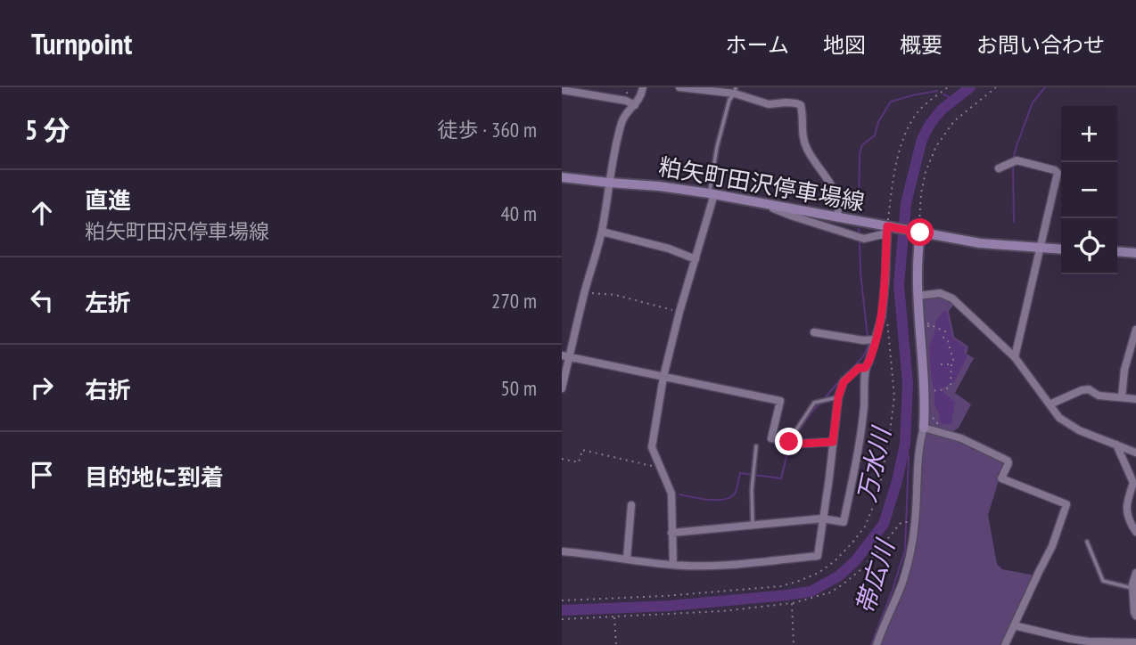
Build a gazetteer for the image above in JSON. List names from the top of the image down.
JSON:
{
  "streets": {
    "main road": ["粕矢町田沢停車場線"]
  },
  "water": ["万水川", "帯広川"],
  "page": {
    "header": "Turnpoint",
    "nav": [
      "ホーム",
      "地図",
      "概要",
      "お問い合わせ"
    ],
    "heading": ["5 分", "徒歩 · 360 m"],
    "map_buttons": ["+", "−"],
    "list": [
      ["直進", "粕矢町田沢停車場線", "40 m"],
      ["左折", "270 m"],
      ["右折", "50 m"],
      "目的地に到着"
    ]
  }
}
